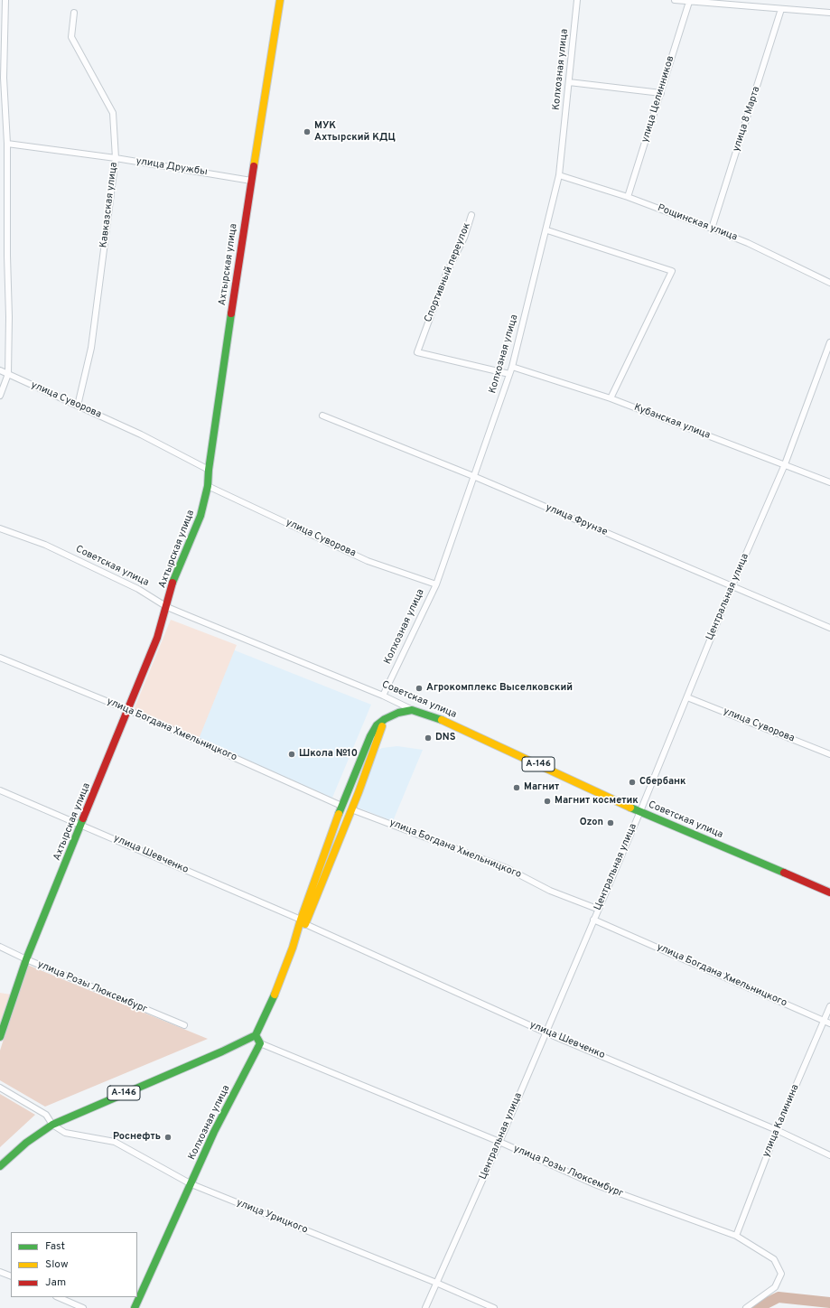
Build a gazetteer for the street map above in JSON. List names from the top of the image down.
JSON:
{
  "streets": {
    "main road": [
      "Колхозная улица",
      "Ахтырская улица",
      "Советская улица",
      "А-146"
    ],
    "street": [
      "улица Целинников",
      "улица 8 Марта",
      "улица Дружбы",
      "Кавказская улица",
      "Рощинская улица",
      "Спортивный переулок",
      "улица Суворова",
      "Кубанская улица",
      "улица Фрунзе",
      "Центральная улица",
      "улица Богдана Хмельницкого",
      "улица Шевченко",
      "улица Розы Люксембург",
      "улица Калинина",
      "улица Урицкого"
    ]
  },
  "crossings": [
    ["Колхозная улица", "Рощинская улица"],
    ["Колхозная улица", "Спортивный переулок"],
    ["Колхозная улица", "улица Суворова"],
    ["Колхозная улица", "Кубанская улица"],
    ["Колхозная улица", "улица Фрунзе"],
    ["Колхозная улица", "Советская улица"],
    ["Колхозная улица", "улица Розы Люксембург"],
    ["Колхозная улица", "улица Урицкого"],
    ["улица Целинников", "Рощинская улица"],
    ["улица 8 Марта", "Рощинская улица"],
    ["улица Дружбы", "Кавказская улица"],
    ["улица Дружбы", "Ахтырская улица"],
    ["Кавказская улица", "улица Суворова"],
    ["Ахтырская улица", "улица Суворова"],
    ["Ахтырская улица", "Советская улица"],
    ["Ахтырская улица", "улица Богдана Хмельницкого"],
    ["Ахтырская улица", "улица Шевченко"],
    ["Ахтырская улица", "улица Розы Люксембург"],
    ["улица Суворова", "Центральная улица"],
    ["Кубанская улица", "Центральная улица"],
    ["улица Фрунзе", "Центральная улица"],
    ["Советская улица", "Центральная улица"],
    ["Центральная улица", "улица Богдана Хмельницкого"],
    ["Центральная улица", "улица Шевченко"],
    ["Центральная улица", "улица Розы Люксембург"],
    ["Центральная улица", "улица Урицкого"],
    ["улица Богдана Хмельницкого", "улица Калинина"],
    ["А-146", "улица Урицкого"],
    ["улица Шевченко", "улица Калинина"],
    ["улица Розы Люксембург", "улица Калинина"]
  ],
  "places": [
    "МУК Ахтырский КДЦ",
    "Агрокомплекс Выселковский",
    "DNS",
    "Школа №10",
    "Сбербанк",
    "Магнит",
    "Магнит косметик",
    "Ozon",
    "Роснефть"
  ],
  "legend": ["Fast", "Slow", "Jam"]
}
